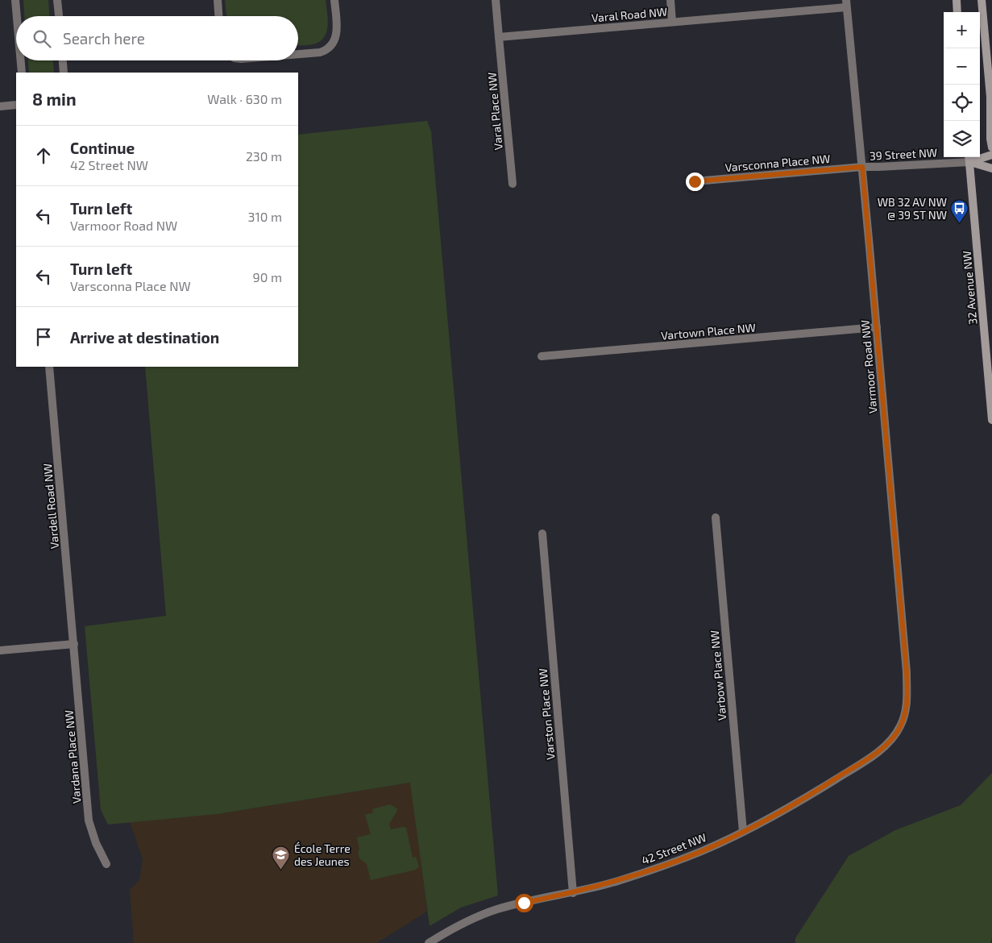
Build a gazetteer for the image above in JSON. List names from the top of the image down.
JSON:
{
  "streets": {
    "main road": ["39 Street NW", "32 Avenue NW"],
    "street": [
      "Varal Road NW",
      "Varal Place NW",
      "Varsconna Place NW",
      "Vartown Place NW",
      "Varmoor Road NW",
      "Vardell Road NW",
      "Varbow Place NW",
      "Varston Place NW",
      "Vardana Place NW",
      "42 Street NW"
    ]
  },
  "crossings": [
    ["Varal Road NW", "Varal Place NW"],
    ["Varal Road NW", "Varmoor Road NW"],
    ["39 Street NW", "Varsconna Place NW"],
    ["39 Street NW", "32 Avenue NW"],
    ["39 Street NW", "Varmoor Road NW"],
    ["Varsconna Place NW", "Varmoor Road NW"],
    ["Vartown Place NW", "Varmoor Road NW"],
    ["Varmoor Road NW", "42 Street NW"],
    ["Vardell Road NW", "Vardana Place NW"],
    ["Varbow Place NW", "42 Street NW"],
    ["Varston Place NW", "42 Street NW"]
  ],
  "places": {
    "bus stop": ["WB 32 AV NW @ 39 ST NW"],
    "school or university": ["École Terre des Jeunes"]
  },
  "page": {
    "map_buttons": ["+", "−"],
    "search": "Search here",
    "heading": ["8 min", "Walk · 630 m"],
    "list": [
      ["Continue", "42 Street NW", "230 m"],
      ["Turn left", "Varmoor Road NW", "310 m"],
      ["Turn left", "Varsconna Place NW", "90 m"],
      "Arrive at destination"
    ]
  }
}
